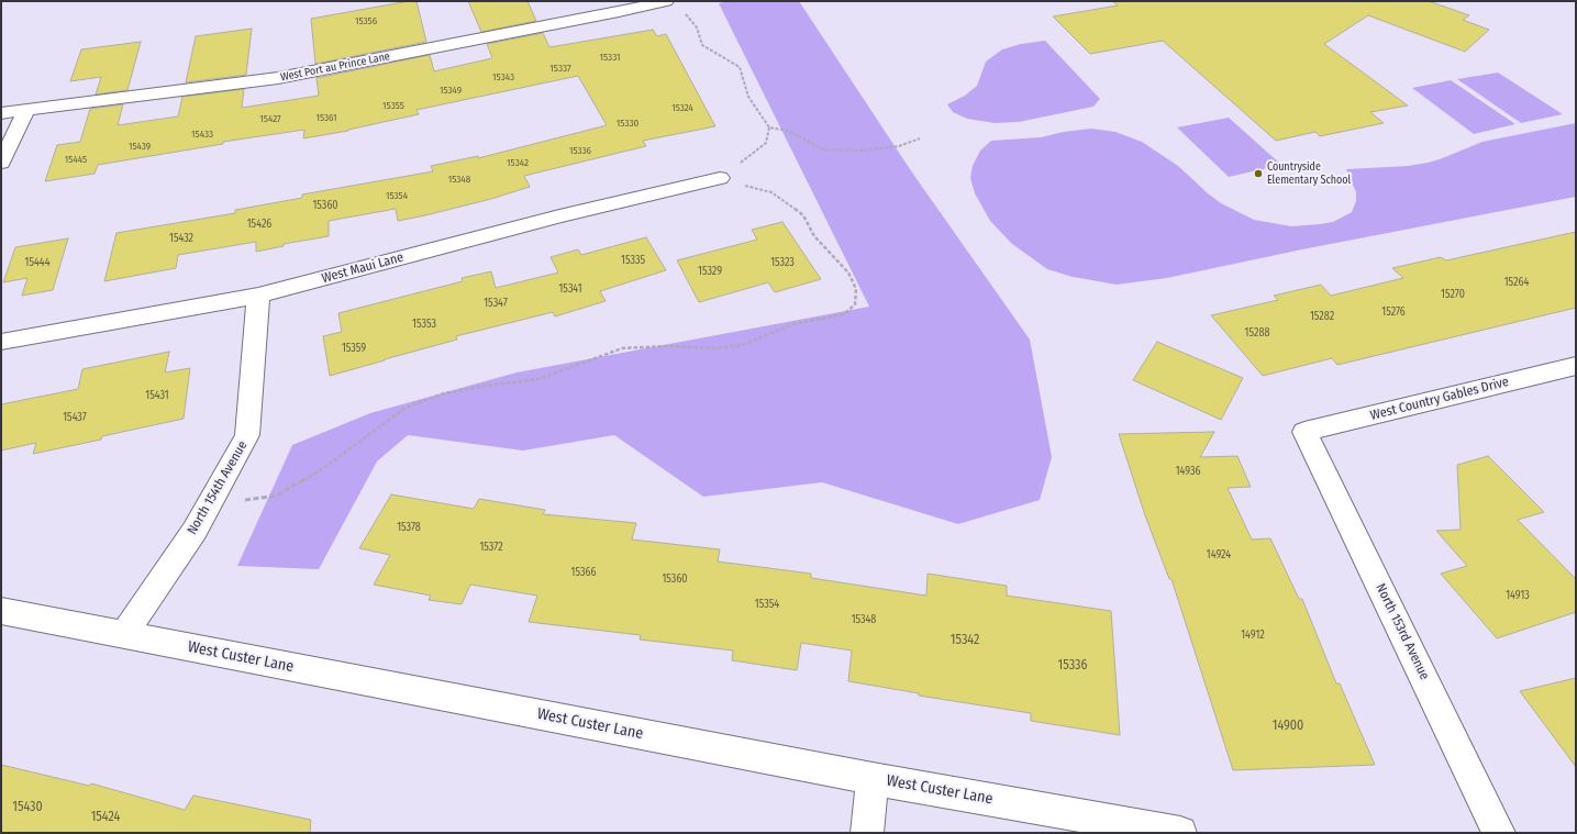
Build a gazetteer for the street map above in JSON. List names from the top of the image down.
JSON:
{
  "streets": {
    "street": [
      "West Port au Prince Lane",
      "West Maui Lane",
      "West Country Gables Drive",
      "North 154th Avenue",
      "North 153rd Avenue",
      "West Custer Lane"
    ]
  },
  "crossings": [
    ["West Maui Lane", "North 154th Avenue"],
    ["West Country Gables Drive", "North 153rd Avenue"],
    ["North 154th Avenue", "West Custer Lane"]
  ],
  "places": ["Countryside Elementary School"],
  "house_numbers": [
    "15356",
    "15331",
    "15337",
    "15343",
    "15349",
    "15355",
    "15324",
    "15361",
    "15427",
    "15330",
    "15433",
    "15439",
    "15336",
    "15445",
    "15342",
    "15348",
    "15354",
    "15360",
    "15426",
    "15432",
    "15335",
    "15444",
    "15323",
    "15329",
    "15264",
    "15341",
    "15270",
    "15347",
    "15276",
    "15282",
    "15353",
    "15288",
    "15359",
    "15431",
    "15437",
    "14936",
    "15378",
    "15372",
    "14924",
    "15366",
    "15360",
    "14913",
    "15354",
    "15348",
    "14912",
    "15342",
    "15336",
    "14900",
    "15430",
    "15424"
  ]
}
